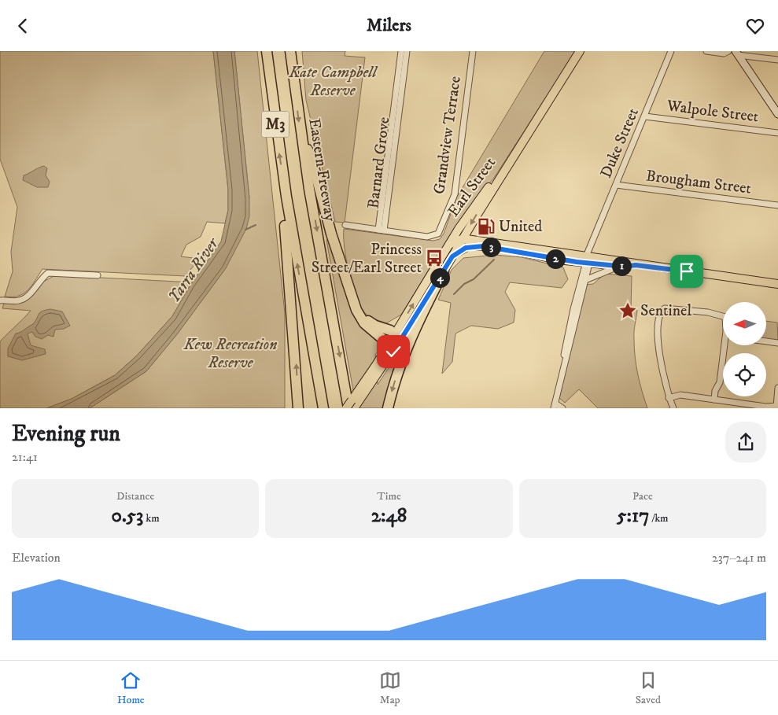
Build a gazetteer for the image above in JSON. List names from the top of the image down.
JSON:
{
  "streets": {
    "highway": ["M3", "Eastern Freeway"],
    "main road": ["Earl Street"],
    "street": [
      "Walpole Street",
      "Grandview Terrace",
      "Duke Street",
      "Barnard Grove",
      "Brougham Street"
    ]
  },
  "crossings": [
    ["Walpole Street", "Duke Street"],
    ["Grandview Terrace", "Barnard Grove"],
    ["Duke Street", "Brougham Street"]
  ],
  "water": ["Yarra River"],
  "parks": ["Kate Campbell Reserve", "Kew Recreation Reserve"],
  "places": {
    "fuel station": ["United"],
    "bus stop": ["Princess Street/Earl Street"],
    "place": ["Sentinel"]
  },
  "north": "left",
  "page": {
    "header": "Milers",
    "pins": [
      "3",
      "2",
      "1",
      "4"
    ],
    "heading": ["Evening run", "21:41"],
    "stats": [
      ["Distance", "0.53 km"],
      ["Time", "2:48"],
      ["Pace", "5:17 /km"]
    ],
    "chart": ["Elevation", "237–241 m"],
    "tabs": ["Home", "Map", "Saved"]
  }
}
